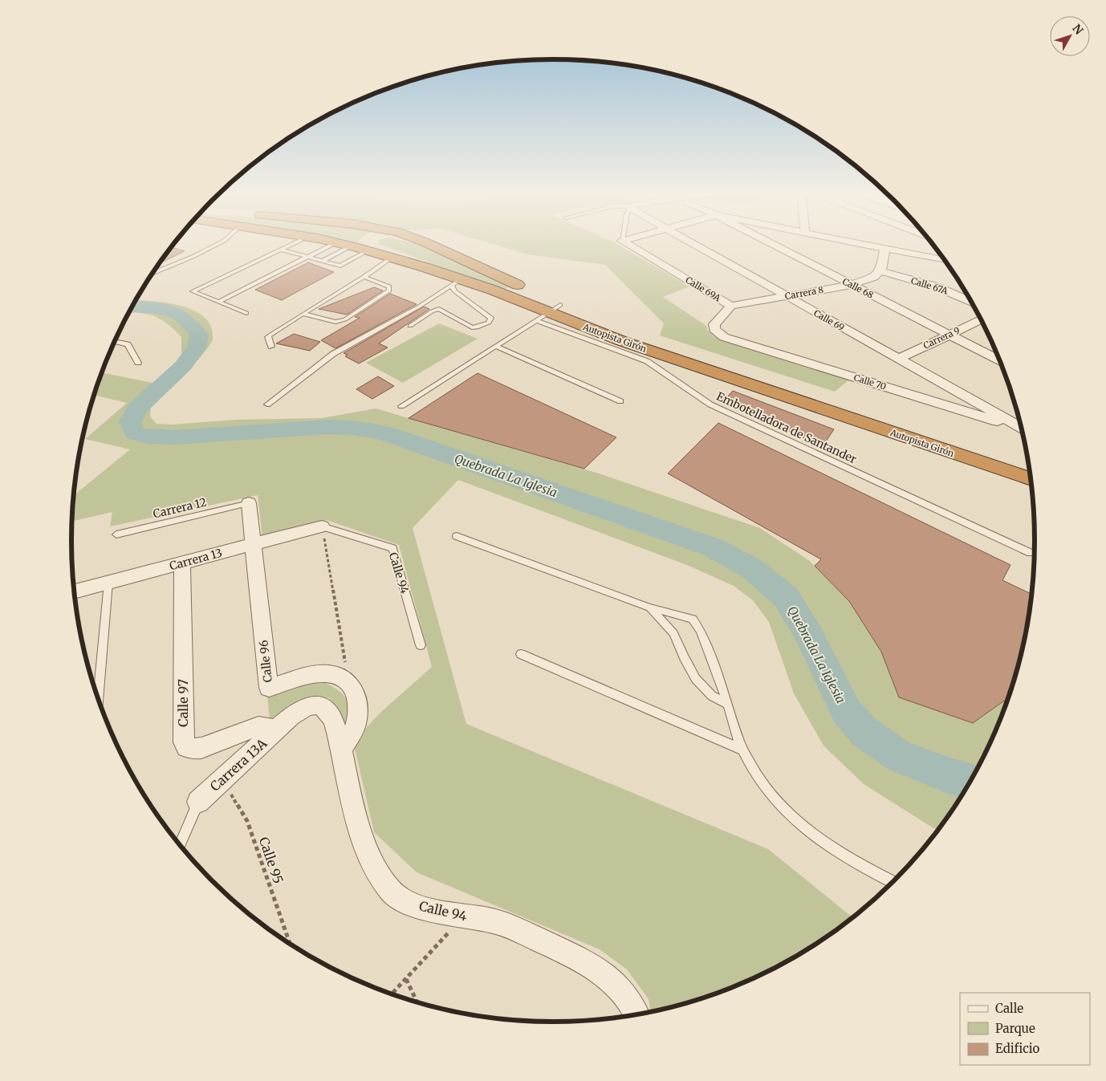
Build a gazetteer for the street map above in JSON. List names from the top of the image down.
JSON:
{
  "streets": {
    "highway": ["Autopista Girón"],
    "street": [
      "Calle 67A",
      "Calle 68",
      "Calle 69A",
      "Carrera 8",
      "Calle 69",
      "Carrera 9",
      "Calle 70",
      "Carrera 13",
      "Calle 94",
      "Calle 96",
      "Calle 97",
      "Carrera 13A"
    ],
    "lane": ["Embotelladora de Santander", "Carrera 12"],
    "path": ["Calle 95"]
  },
  "crossings": [
    ["Calle 67A", "Carrera 8"],
    ["Calle 68", "Carrera 8"],
    ["Calle 68", "Carrera 9"],
    ["Calle 69A", "Carrera 8"],
    ["Calle 69A", "Calle 70"],
    ["Carrera 8", "Calle 69"],
    ["Carrera 8", "Calle 70"],
    ["Calle 69", "Carrera 9"],
    ["Autopista Girón", "Embotelladora de Santander"],
    ["Carrera 12", "Calle 96"],
    ["Carrera 13", "Calle 94"],
    ["Carrera 13", "Calle 96"],
    ["Carrera 13", "Calle 97"],
    ["Calle 94", "Carrera 13A"],
    ["Calle 97", "Carrera 13A"],
    ["Carrera 13A", "Calle 95"]
  ],
  "water": ["Quebrada La Iglesia"],
  "legend": ["Calle", "Parque", "Edificio"],
  "north": "top right"
}
